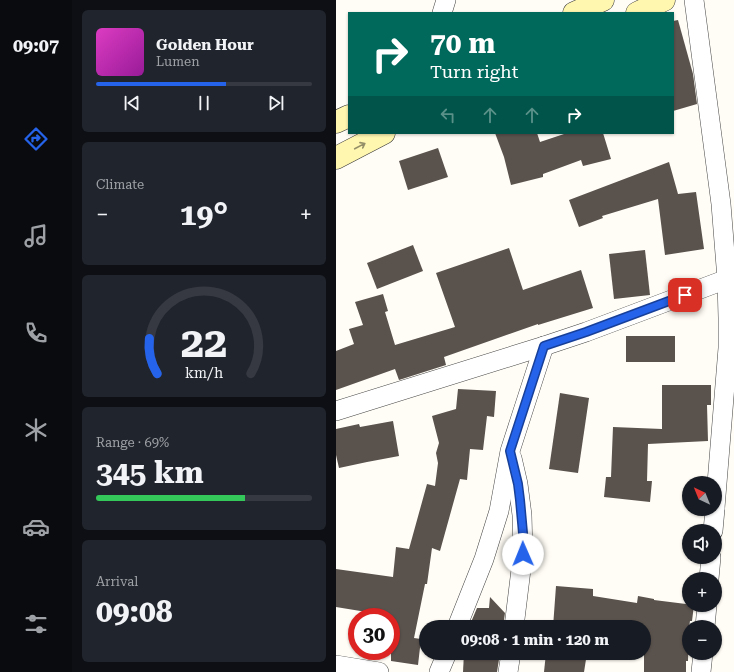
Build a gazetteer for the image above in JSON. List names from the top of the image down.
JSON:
{
  "north": "top left",
  "page": {
    "tabs": "09:07",
    "turn": ["70 m", "Turn right"],
    "song": ["Golden Hour", "Lumen"],
    "tile": [
      "Climate",
      ["Range · 69%", "345 km"],
      ["Arrival", "09:08"]
    ],
    "heat": ["−", "19°", "+"],
    "map_buttons": ["+", "−"],
    "limit": "30",
    "trip": "09:08 · 1 min · 120 m",
    "gauge": ["22", "km/h"]
  }
}
